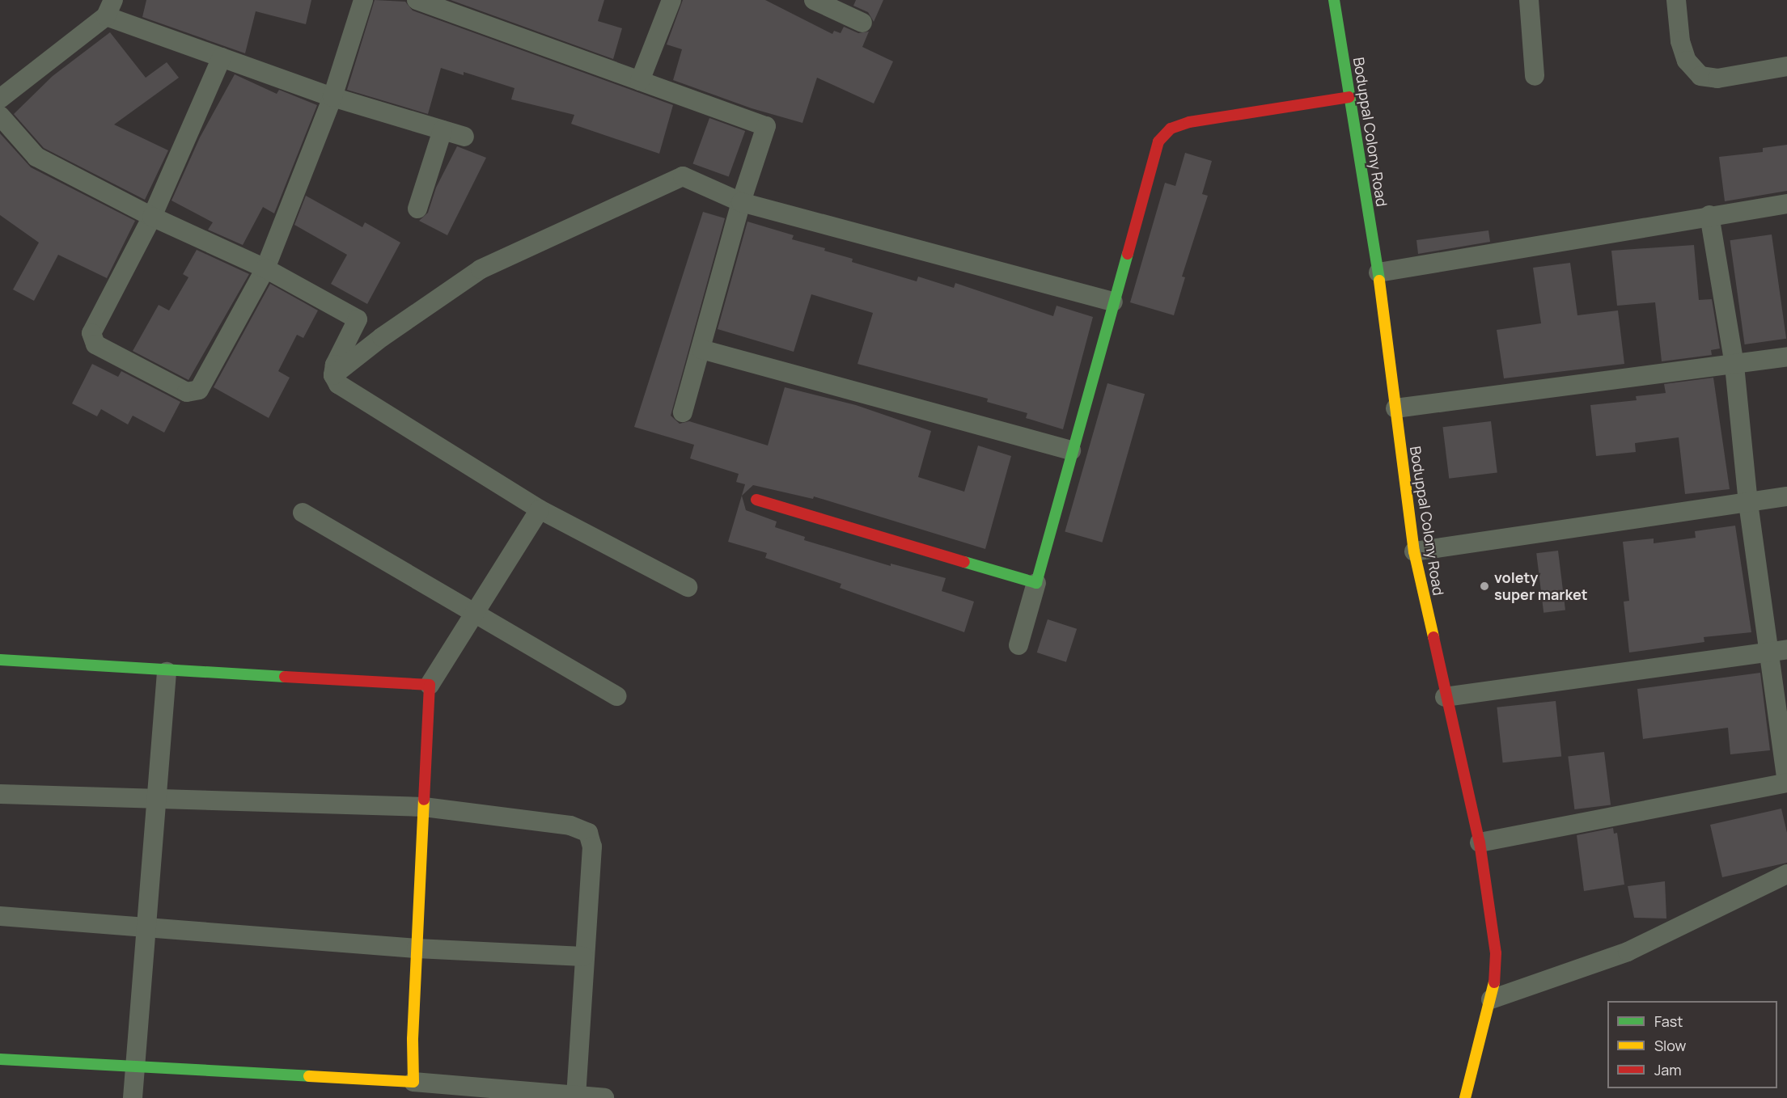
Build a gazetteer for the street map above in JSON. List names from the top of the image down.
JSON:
{
  "streets": {
    "street": ["Boduppal Colony Road"]
  },
  "places": ["volety super market"],
  "legend": ["Fast", "Slow", "Jam"]
}
